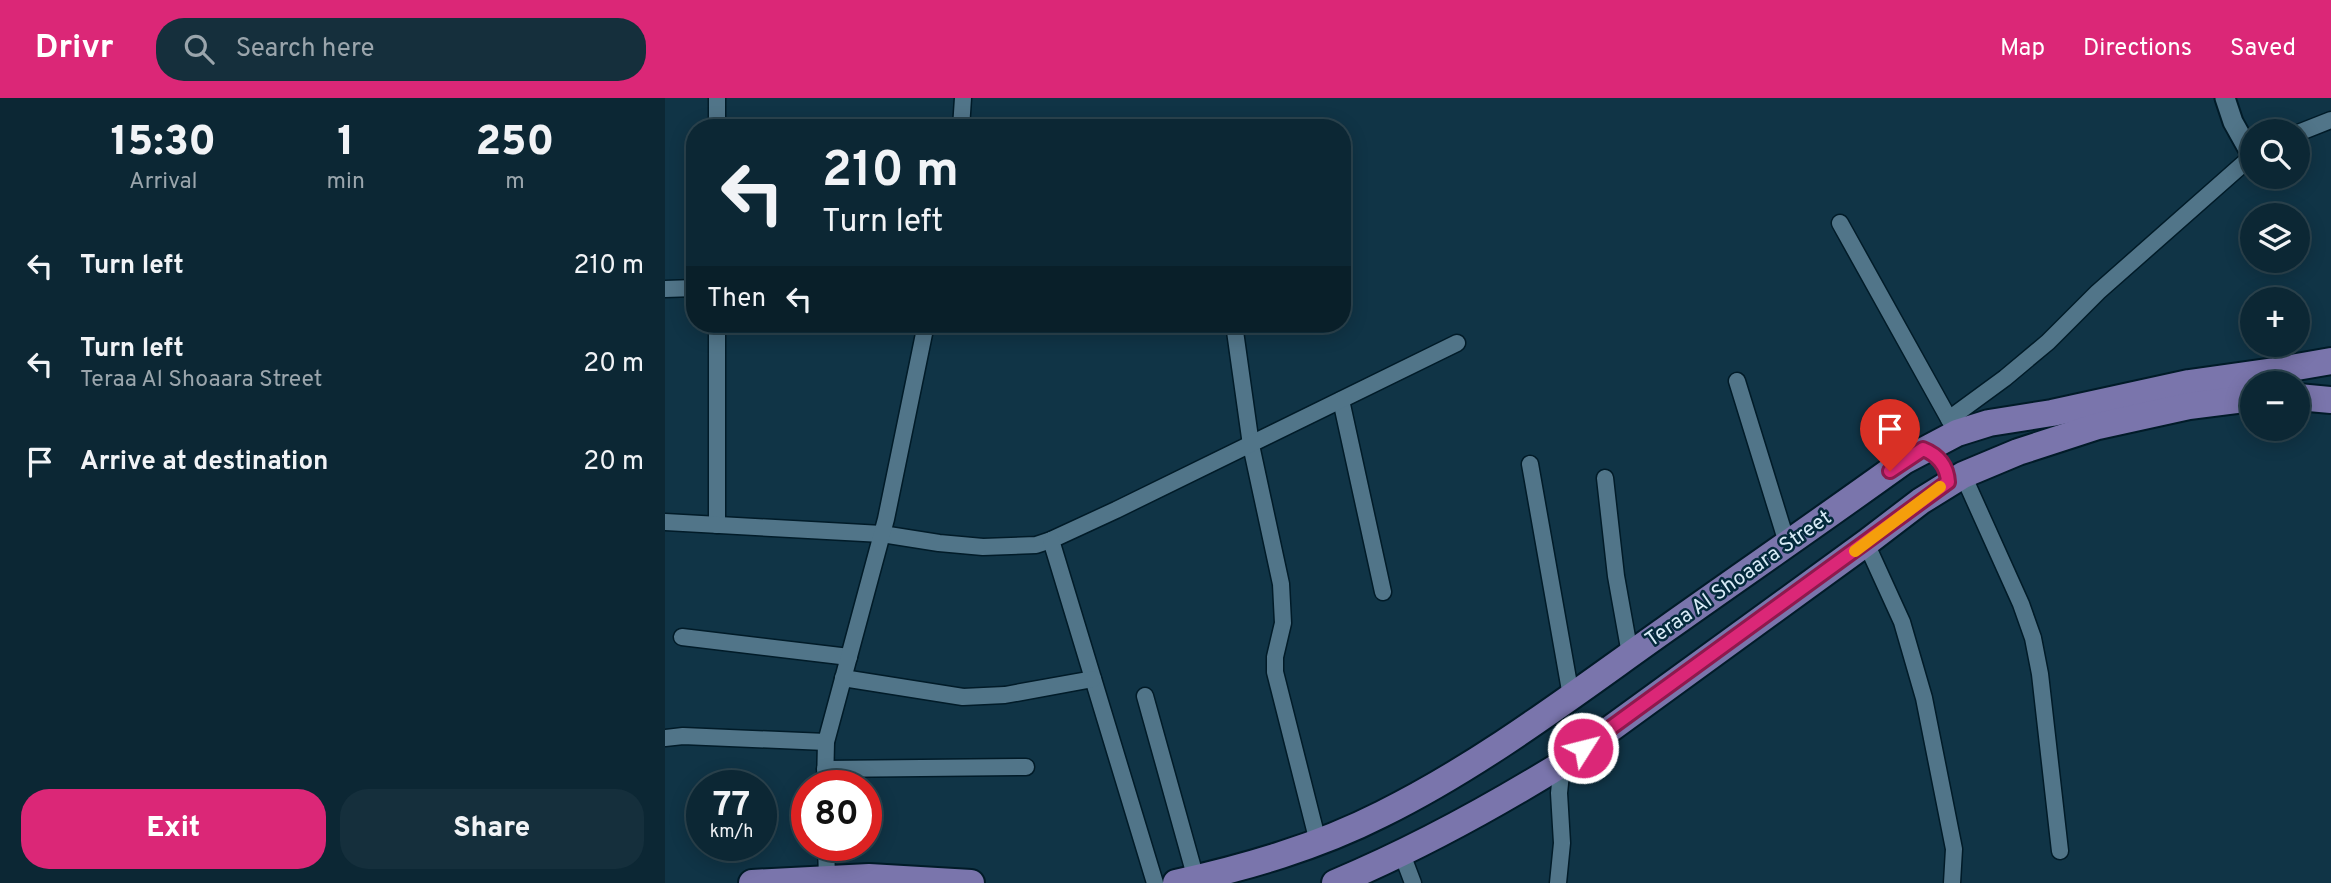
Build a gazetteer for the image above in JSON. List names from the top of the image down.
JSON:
{
  "streets": {
    "highway": ["Teraa Al Shoaara Street"]
  },
  "page": {
    "header": "Drivr",
    "search": "Search here",
    "nav": ["Map", "Directions", "Saved"],
    "eta": [
      "15:30",
      "Arrival",
      "1",
      "min",
      "250",
      "m"
    ],
    "map_buttons": ["+", "−"],
    "turn": ["210 m", "Turn left"],
    "list": [
      {
        "name": "Turn left",
        "value": "210 m"
      },
      {
        "name": "Turn left",
        "note": "Teraa Al Shoaara Street",
        "value": "20 m"
      },
      {
        "name": "Arrive at destination",
        "value": "20 m"
      }
    ],
    "then": "Then",
    "speed": "77 km/h",
    "limit": "80",
    "buttons": ["Exit", "Share"]
  }
}
